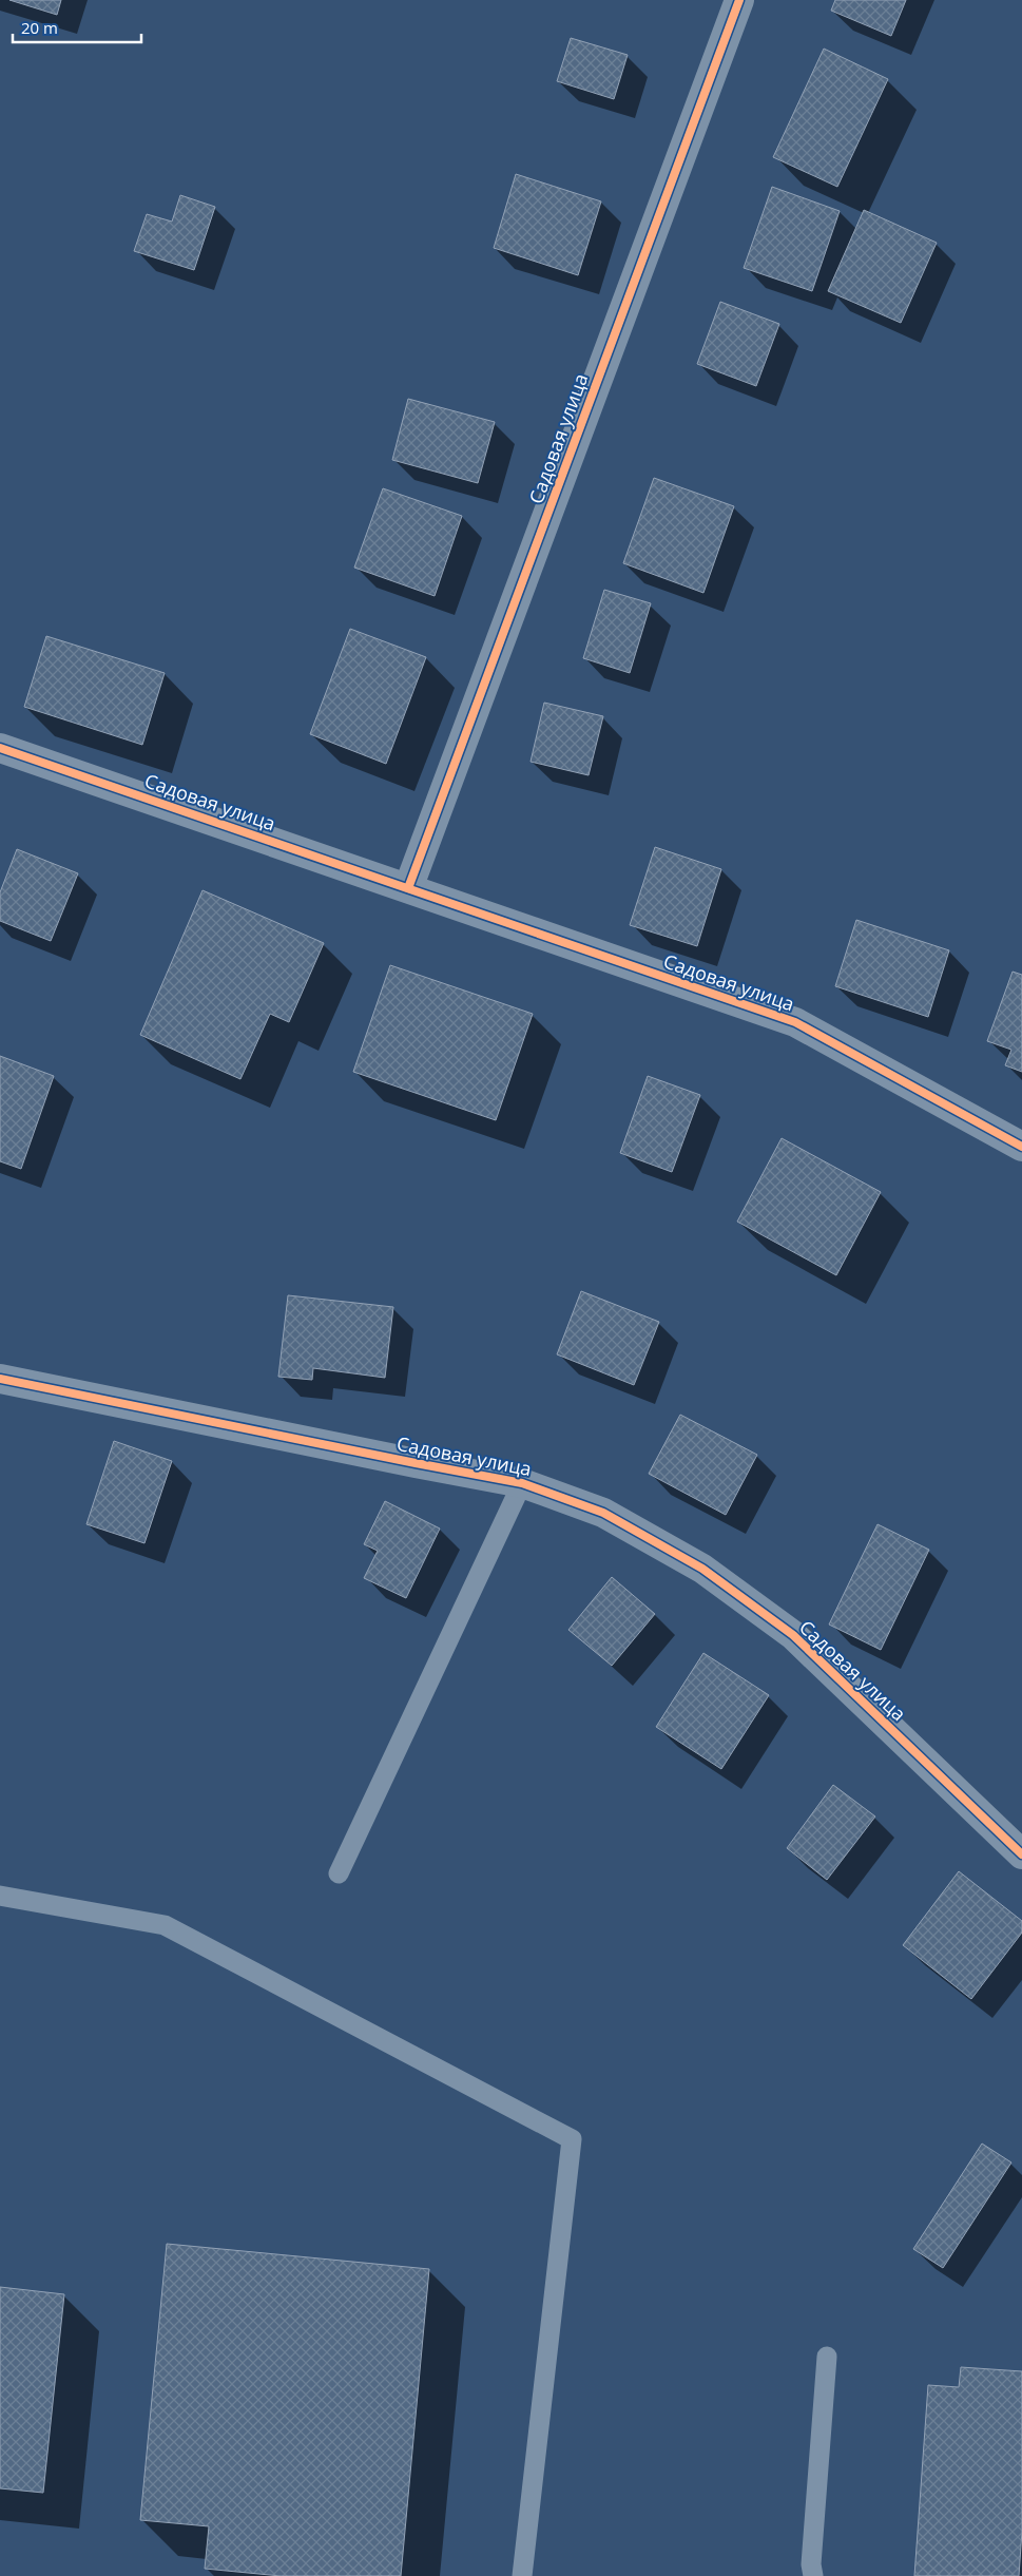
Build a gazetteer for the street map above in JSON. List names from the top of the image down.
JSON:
{
  "streets": {
    "street": ["Садовая улица"]
  },
  "scale_bar": "20 m"
}
